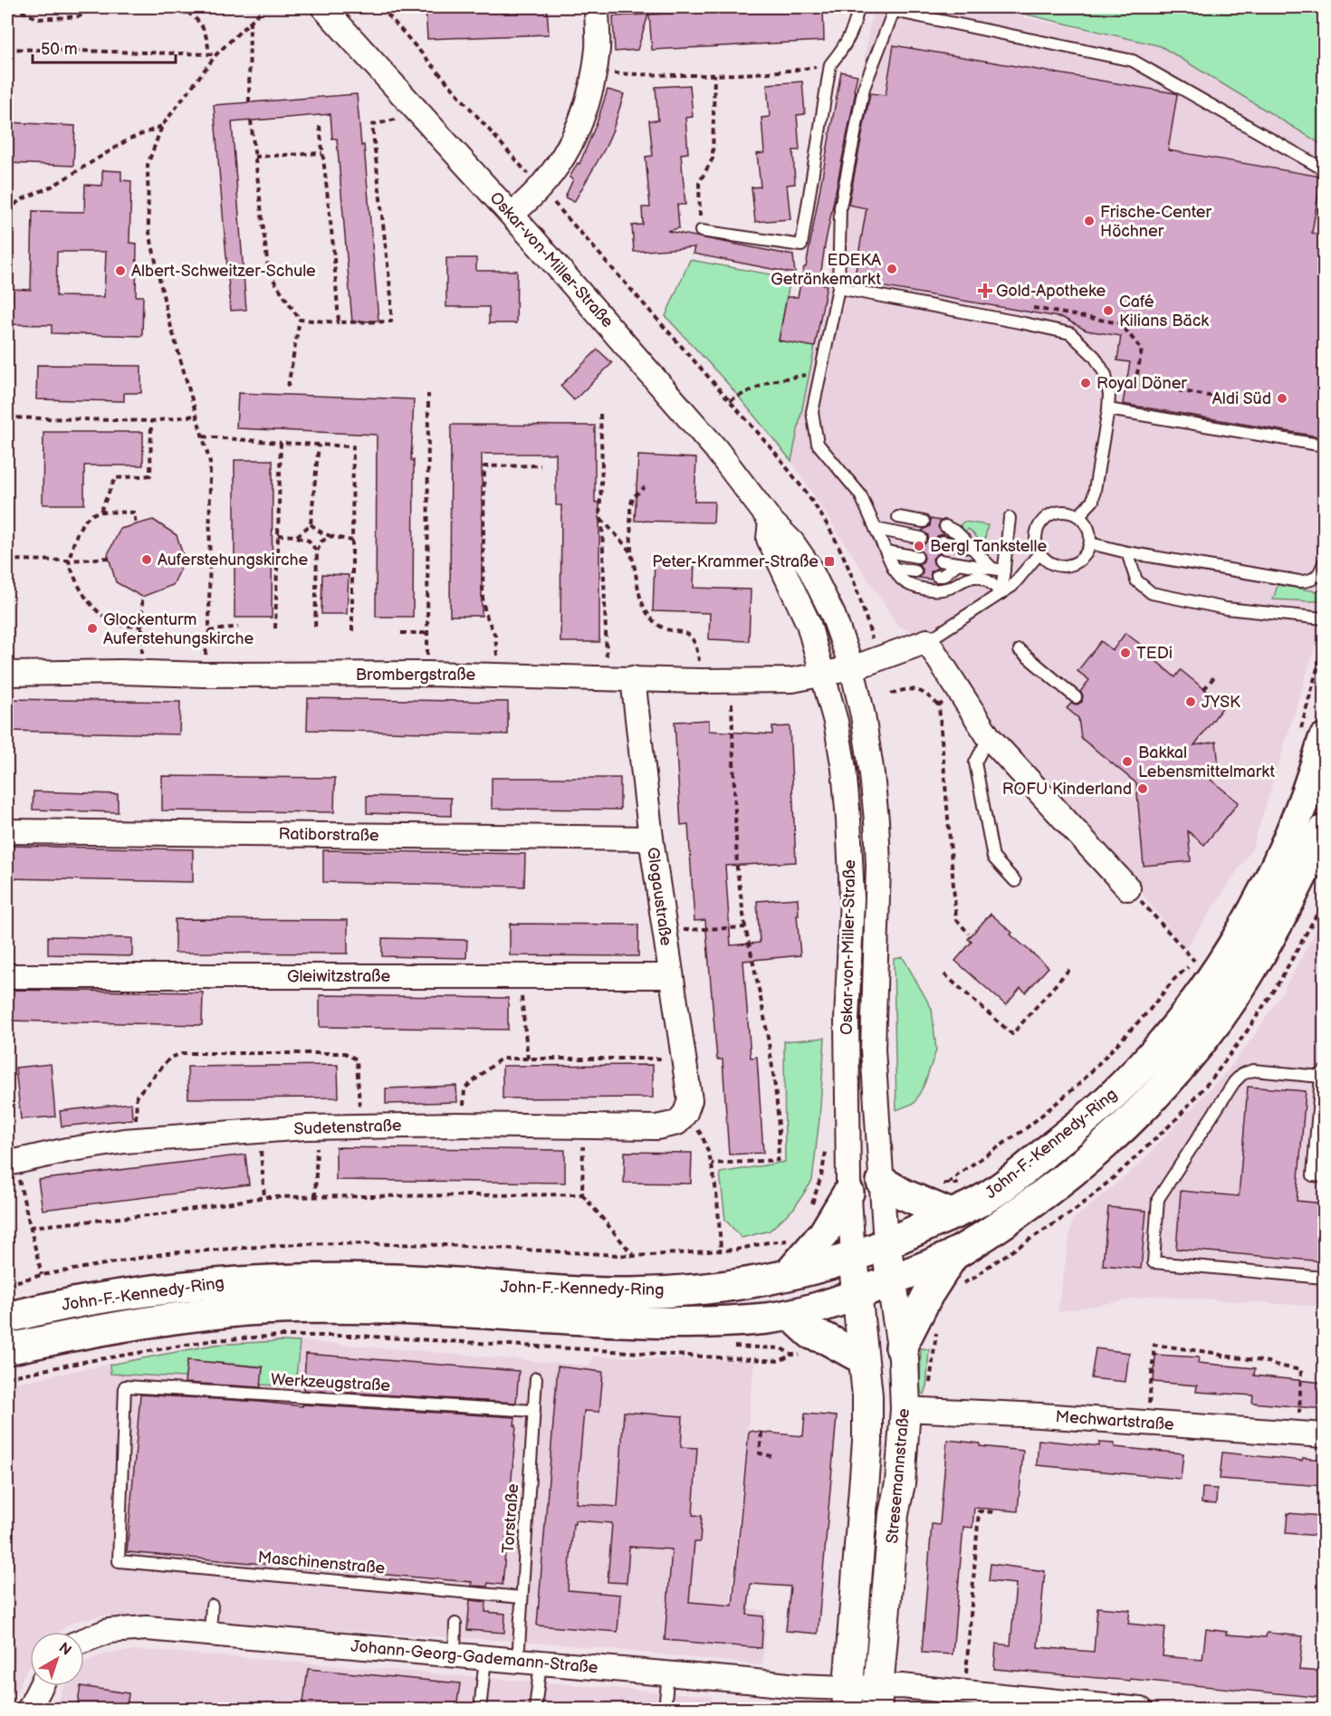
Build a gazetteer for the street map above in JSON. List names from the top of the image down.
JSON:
{
  "streets": {
    "main road": ["John-F.-Kennedy-Ring"],
    "street": [
      "Oskar-von-Miller-Straße",
      "Brombergstraße",
      "Ratiborstraße",
      "Glogaustraße",
      "Gleiwitzstraße",
      "Sudetenstraße",
      "Mechwartstraße",
      "Stresemannstraße",
      "Johann-Georg-Gademann-Straße"
    ],
    "lane": ["Werkzeugstraße", "Torstraße", "Maschinenstraße"]
  },
  "crossings": [
    ["Oskar-von-Miller-Straße", "Brombergstraße"],
    ["Oskar-von-Miller-Straße", "John-F.-Kennedy-Ring"],
    ["Oskar-von-Miller-Straße", "Stresemannstraße"],
    ["Brombergstraße", "Glogaustraße"],
    ["Ratiborstraße", "Glogaustraße"],
    ["Glogaustraße", "Gleiwitzstraße"],
    ["Glogaustraße", "Sudetenstraße"],
    ["John-F.-Kennedy-Ring", "Stresemannstraße"],
    ["Werkzeugstraße", "Torstraße"],
    ["Werkzeugstraße", "Maschinenstraße"],
    ["Mechwartstraße", "Stresemannstraße"],
    ["Stresemannstraße", "Johann-Georg-Gademann-Straße"],
    ["Torstraße", "Maschinenstraße"],
    ["Torstraße", "Johann-Georg-Gademann-Straße"]
  ],
  "places": {
    "other": [
      "Frische-Center Höchner",
      "EDEKA Getränkemarkt",
      "Albert-Schweitzer-Schule",
      "Café Kilians Bäck",
      "Royal Döner",
      "Aldi Süd",
      "Bergl Tankstelle",
      "Auferstehungskirche",
      "Glockenturm Auferstehungskirche",
      "TEDi",
      "JYSK",
      "Bakkal Lebensmittelmarkt",
      "ROFU Kinderland"
    ],
    "health": ["Gold-Apotheke"],
    "transit": ["Peter-Krammer-Straße"]
  },
  "scale_bar": "50 m",
  "north": "top right"
}
